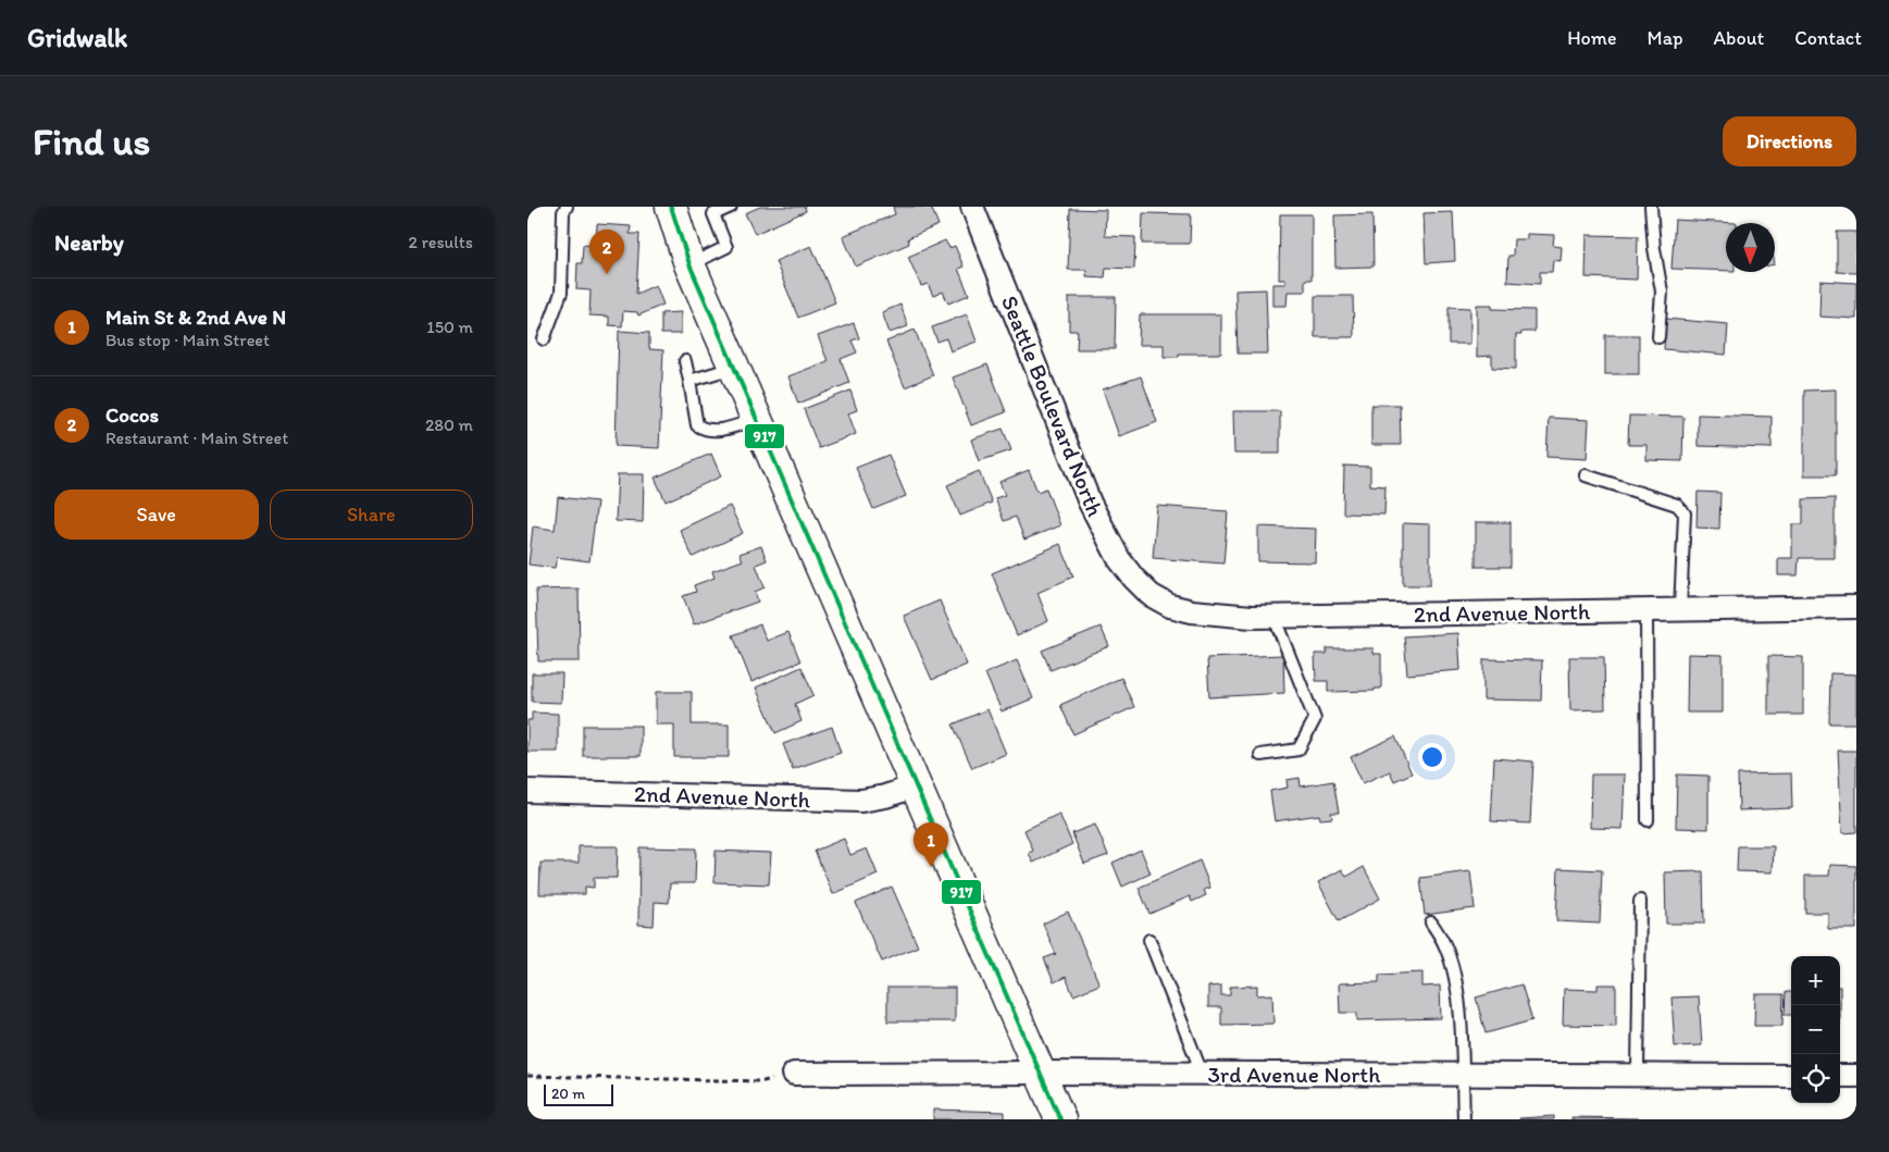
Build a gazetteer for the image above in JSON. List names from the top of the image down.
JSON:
{
  "streets": {
    "street": ["Seattle Boulevard North", "2nd Avenue North", "3rd Avenue North"]
  },
  "crossings": [
    ["Seattle Boulevard North", "2nd Avenue North"]
  ],
  "lines": ["transit line 917"],
  "scale_bar": "20 m",
  "north": "bottom",
  "page": {
    "header": "Gridwalk",
    "nav": [
      "Home",
      "Map",
      "About",
      "Contact"
    ],
    "buttons": [
      "Directions",
      ["Save", "Share"]
    ],
    "title": "Find us",
    "heading": ["Nearby", "2 results"],
    "pins": ["2", "1"],
    "list": [
      {
        "mark": "1",
        "name": "Main St & 2nd Ave N",
        "note": "Bus stop · Main Street",
        "value": "150 m"
      },
      {
        "mark": "2",
        "name": "Cocos",
        "note": "Restaurant · Main Street",
        "value": "280 m"
      }
    ],
    "map_buttons": ["+", "−"],
    "scale": "20 m"
  }
}
